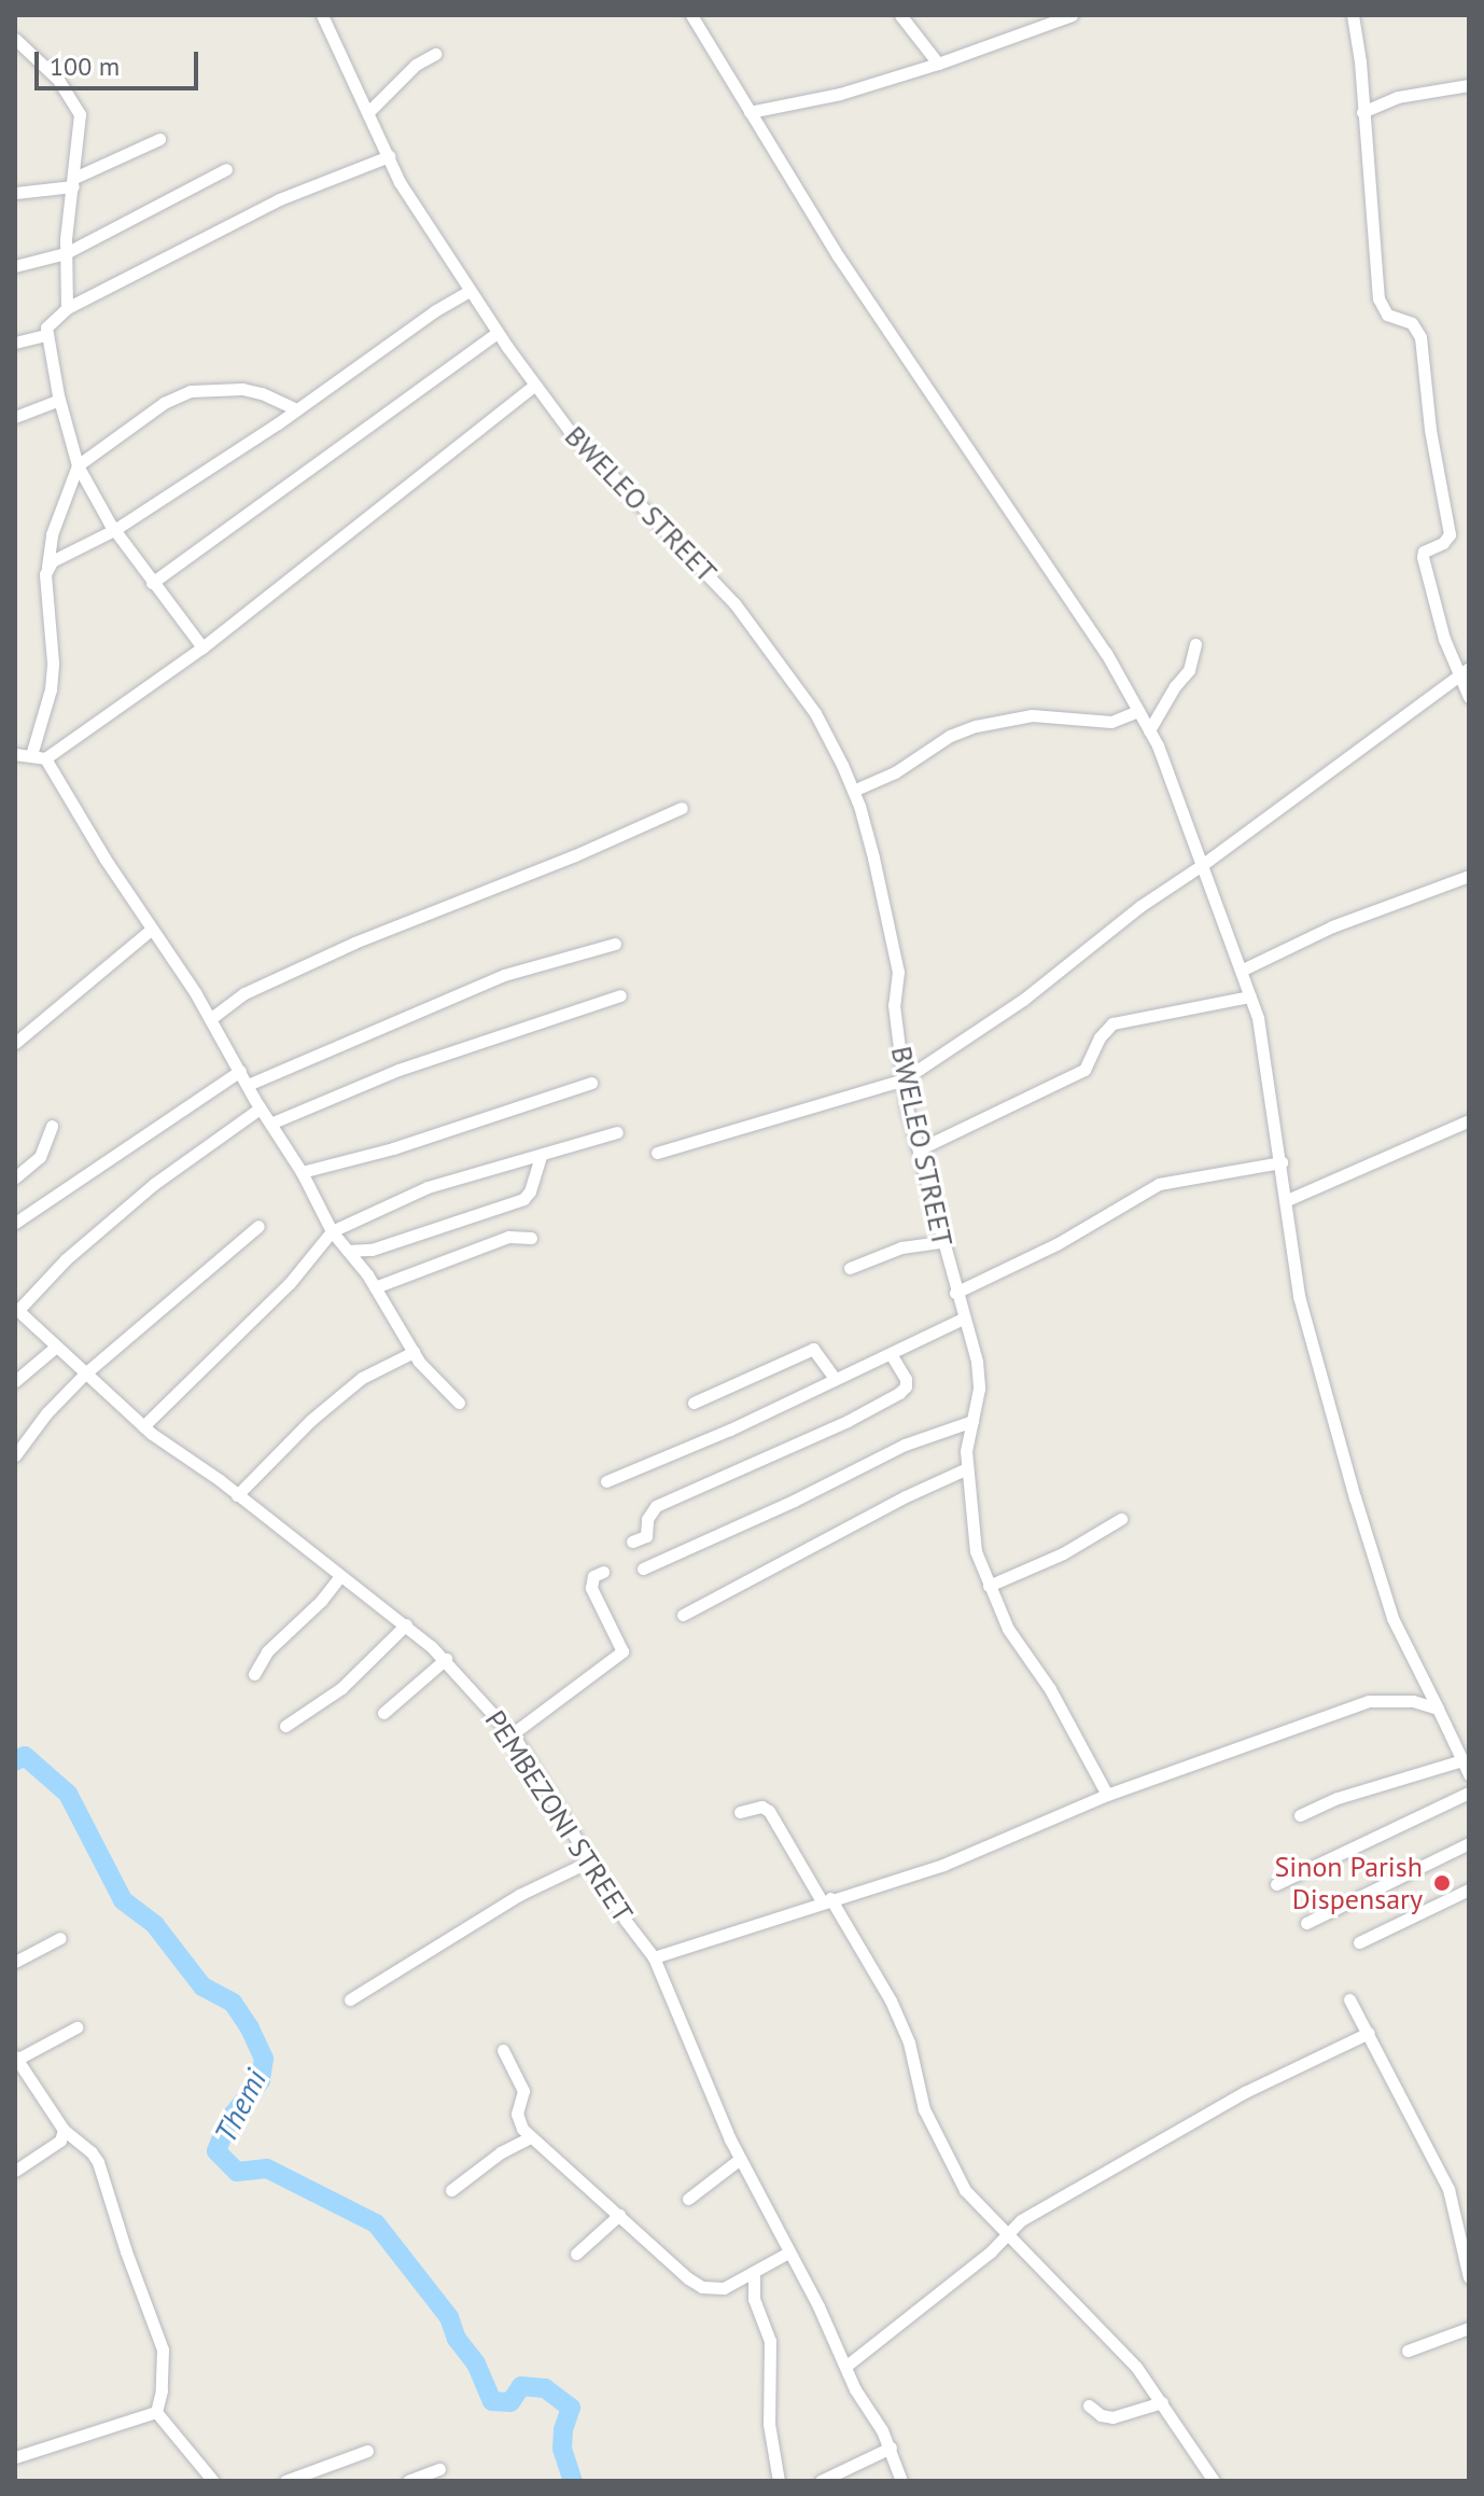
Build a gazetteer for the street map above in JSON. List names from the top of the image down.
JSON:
{
  "streets": {
    "street": ["BWELEO STREET", "PEMBEZONI STREET"]
  },
  "water": ["Themi"],
  "places": ["Sinon Parish Dispensary"],
  "scale_bar": "100 m"
}
